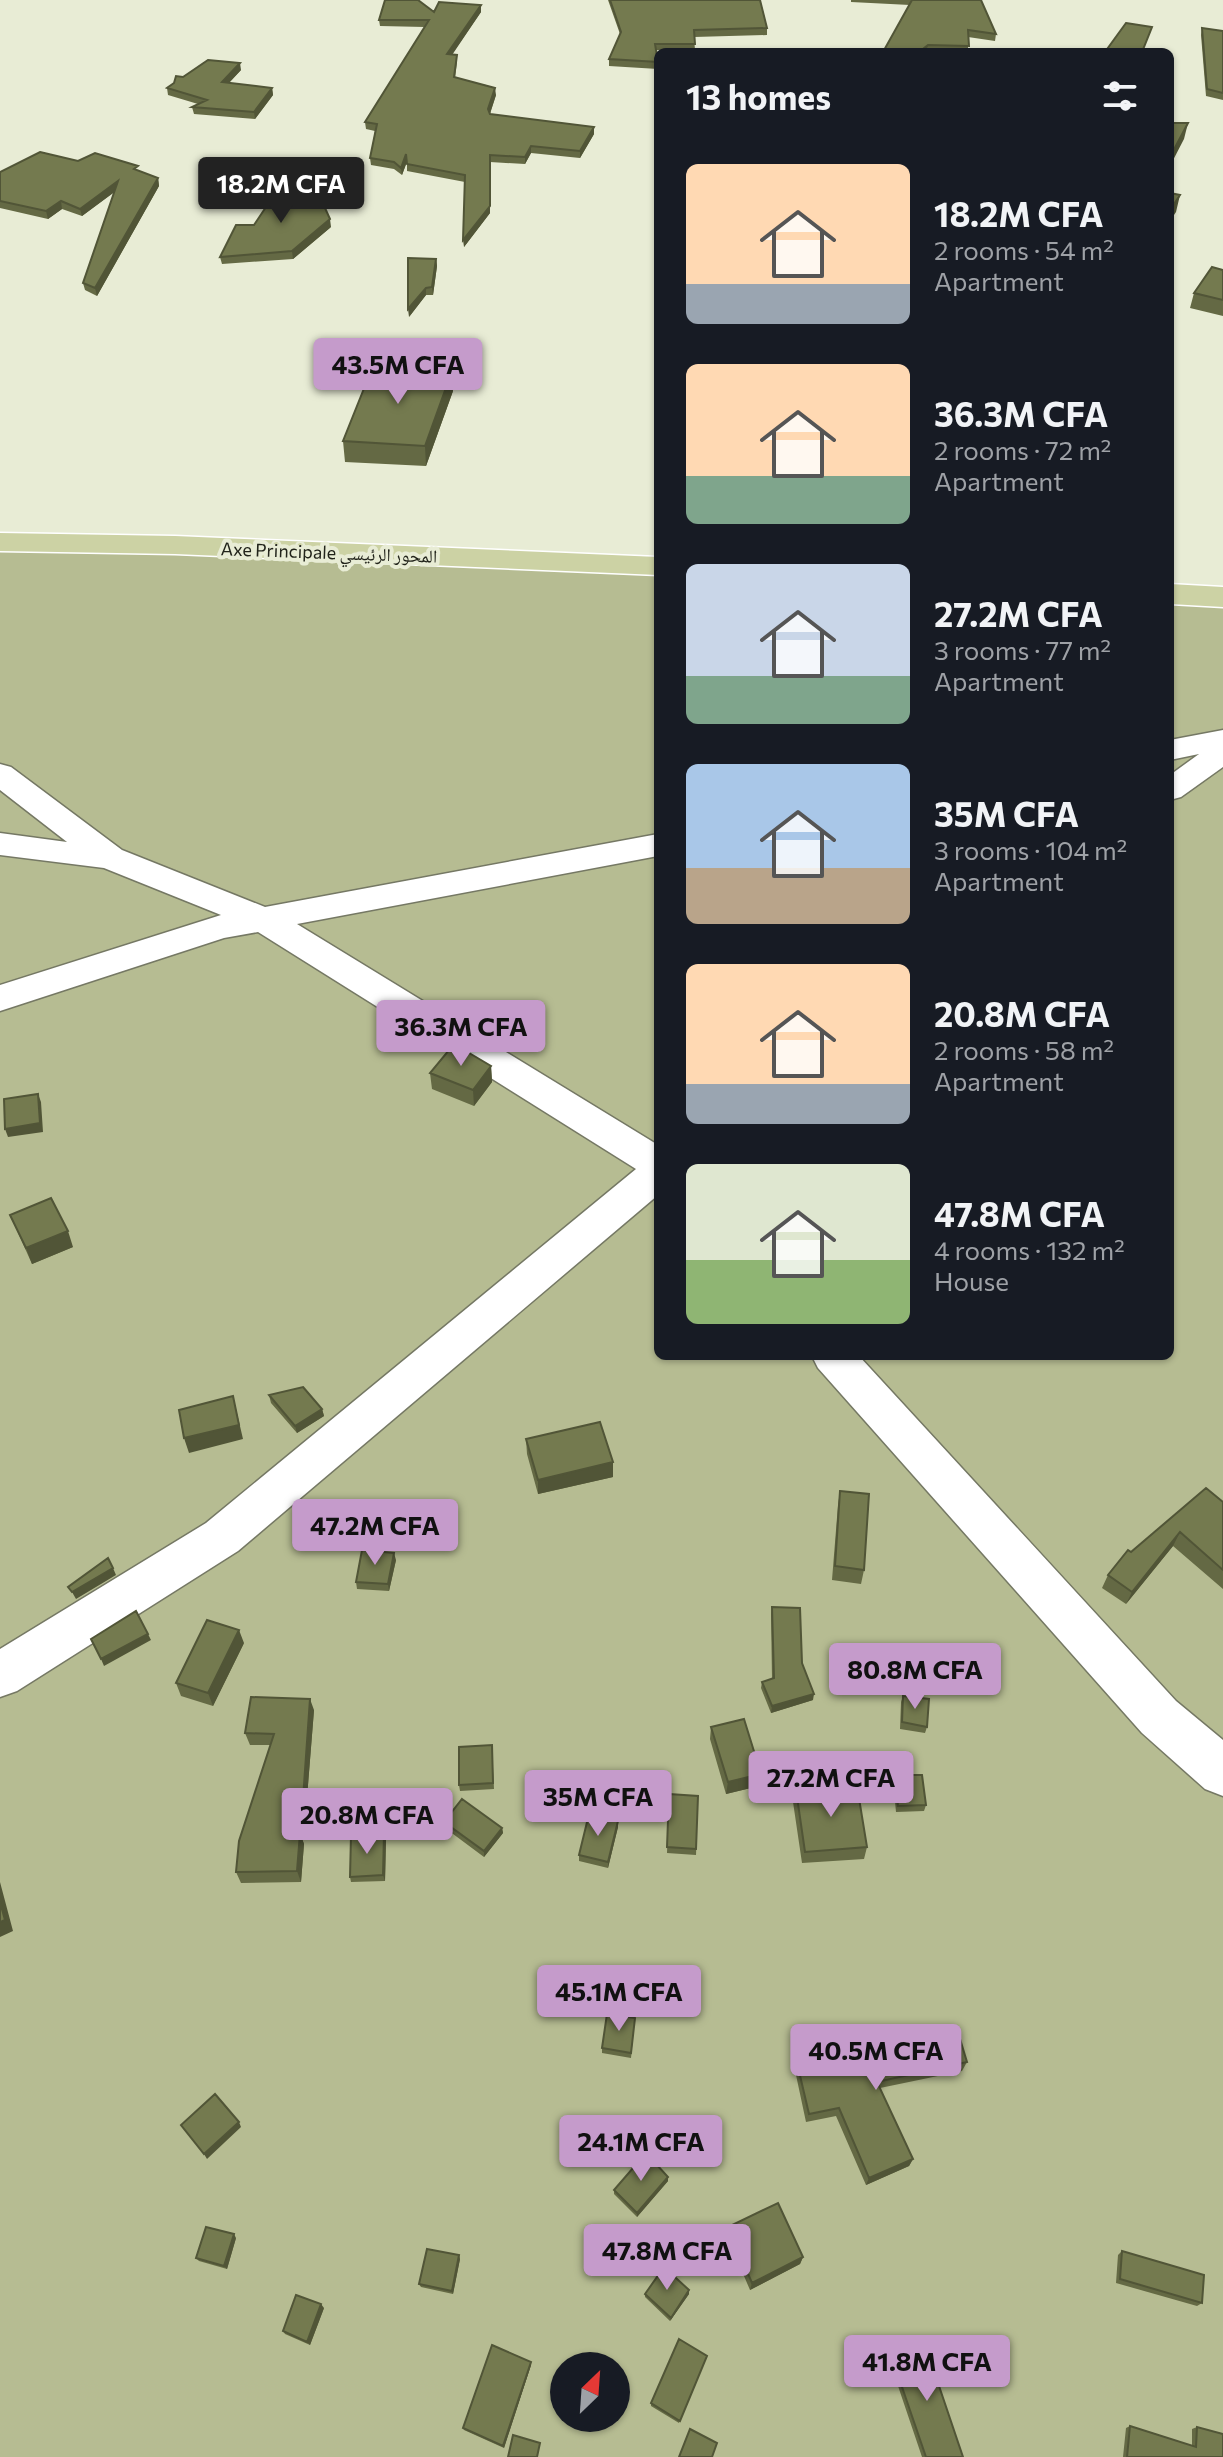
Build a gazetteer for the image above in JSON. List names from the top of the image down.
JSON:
{
  "streets": {
    "main road": ["Axe Principale المحور الرئيسي"]
  },
  "north": "top right",
  "page": {
    "heading": "13 homes",
    "list": [
      {
        "name": "18.2M CFA",
        "note": "2 rooms · 54 m² · Apartment"
      },
      {
        "name": "36.3M CFA",
        "note": "2 rooms · 72 m² · Apartment"
      },
      {
        "name": "27.2M CFA",
        "note": "3 rooms · 77 m² · Apartment"
      },
      {
        "name": "35M CFA",
        "note": "3 rooms · 104 m² · Apartment"
      },
      {
        "name": "20.8M CFA",
        "note": "2 rooms · 58 m² · Apartment"
      },
      {
        "name": "47.8M CFA",
        "note": "4 rooms · 132 m² · House"
      }
    ],
    "price": [
      "18.2M CFA",
      "43.5M CFA",
      "36.3M CFA",
      "47.2M CFA",
      "80.8M CFA",
      "27.2M CFA",
      "35M CFA",
      "20.8M CFA",
      "45.1M CFA",
      "40.5M CFA",
      "24.1M CFA",
      "47.8M CFA",
      "41.8M CFA"
    ]
  }
}
